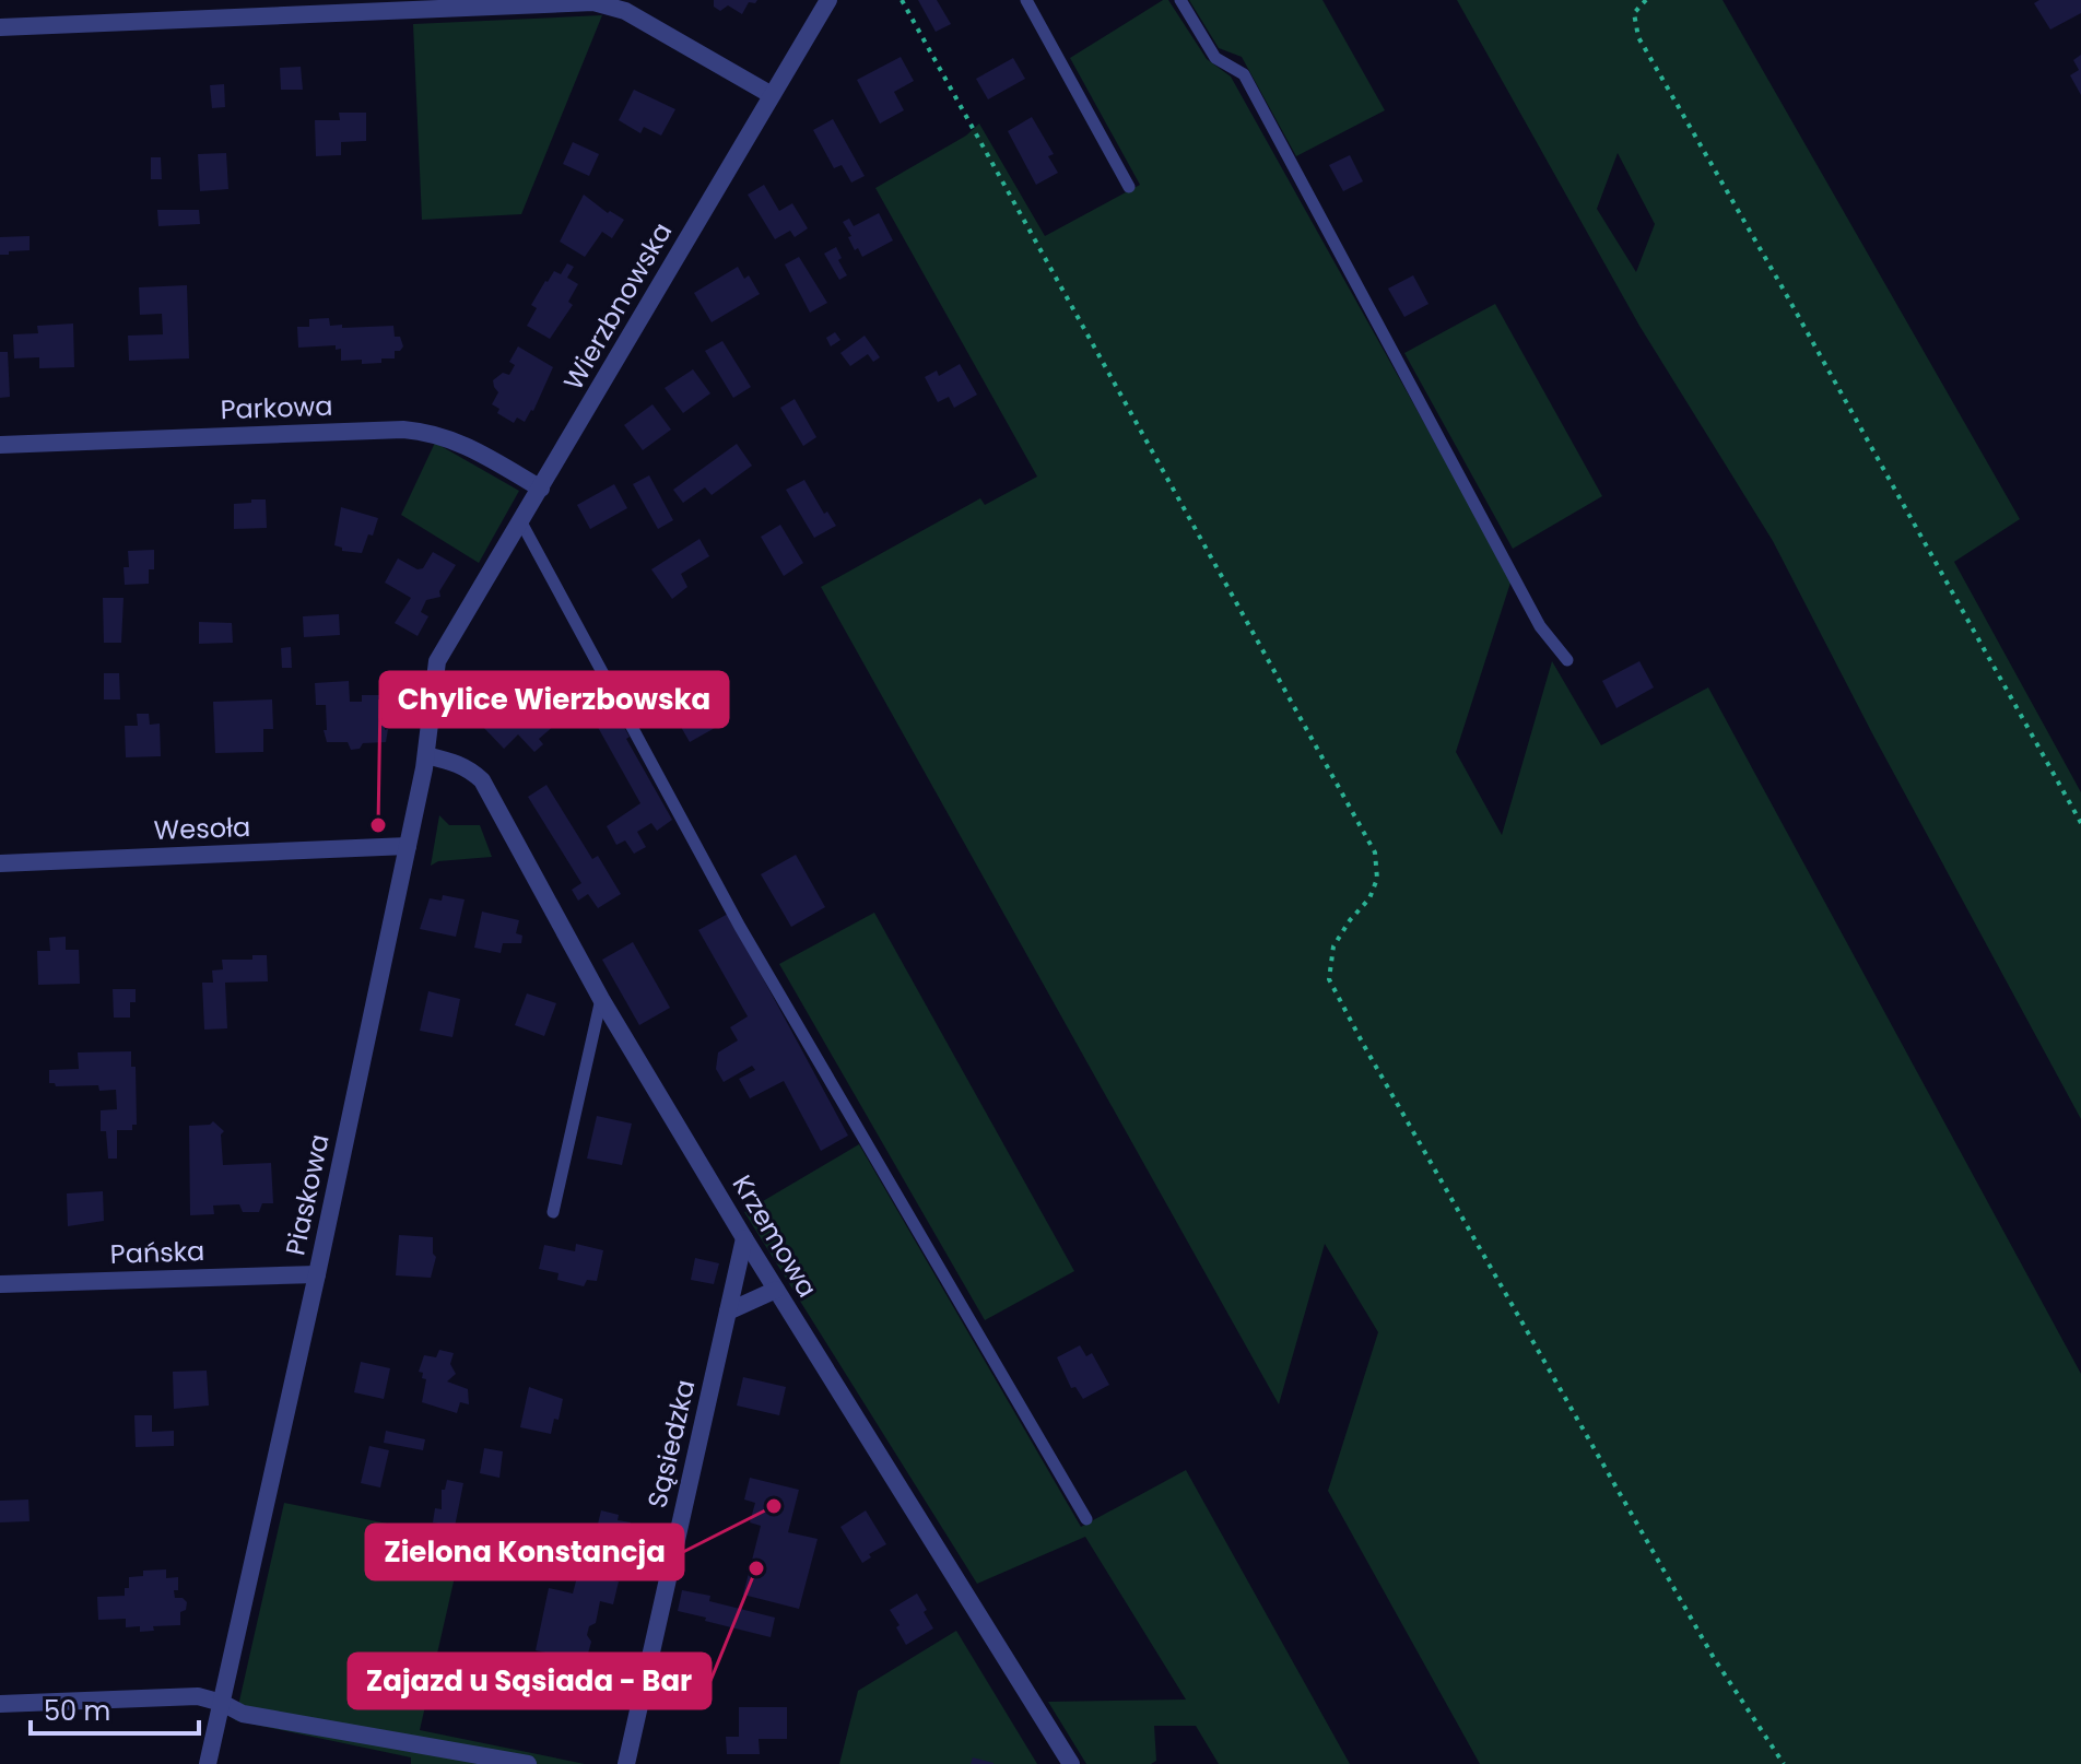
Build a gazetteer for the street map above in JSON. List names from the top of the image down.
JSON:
{
  "streets": {
    "street": [
      "Wierzbnowska",
      "Parkowa",
      "Wesoła",
      "Piaskowa",
      "Krzemowa",
      "Pańska",
      "Sąsiedzka"
    ]
  },
  "crossings": [
    ["Wierzbnowska", "Parkowa"],
    ["Wierzbnowska", "Piaskowa"],
    ["Wesoła", "Piaskowa"],
    ["Piaskowa", "Krzemowa"],
    ["Piaskowa", "Pańska"],
    ["Krzemowa", "Sąsiedzka"]
  ],
  "places": ["Chylice Wierzbowska", "Zielona Konstancja", "Zajazd u Sąsiada - Bar"],
  "scale_bar": "50 m"
}
